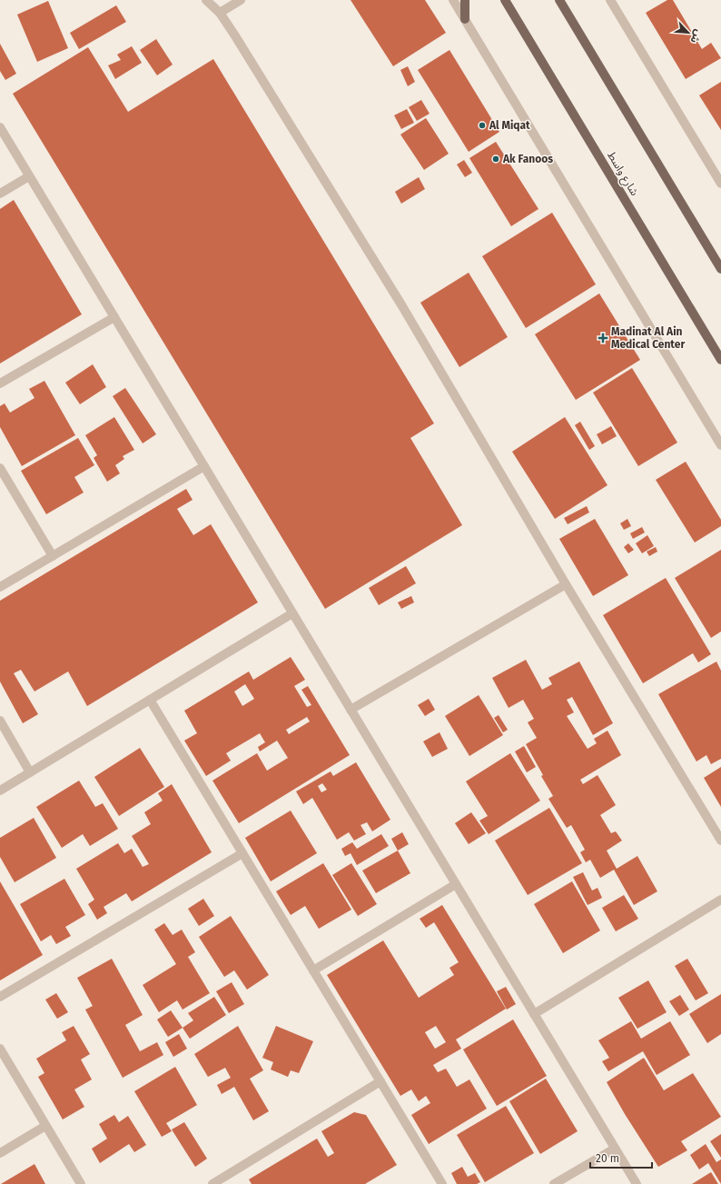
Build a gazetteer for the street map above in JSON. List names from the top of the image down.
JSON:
{
  "streets": {
    "main road": ["شارع واسط"]
  },
  "places": {
    "other": ["Al Miqat", "Ak Fanoos"],
    "health": ["Madinat Al Ain Medical Center"]
  },
  "scale_bar": "20 m",
  "north": "bottom right"
}
